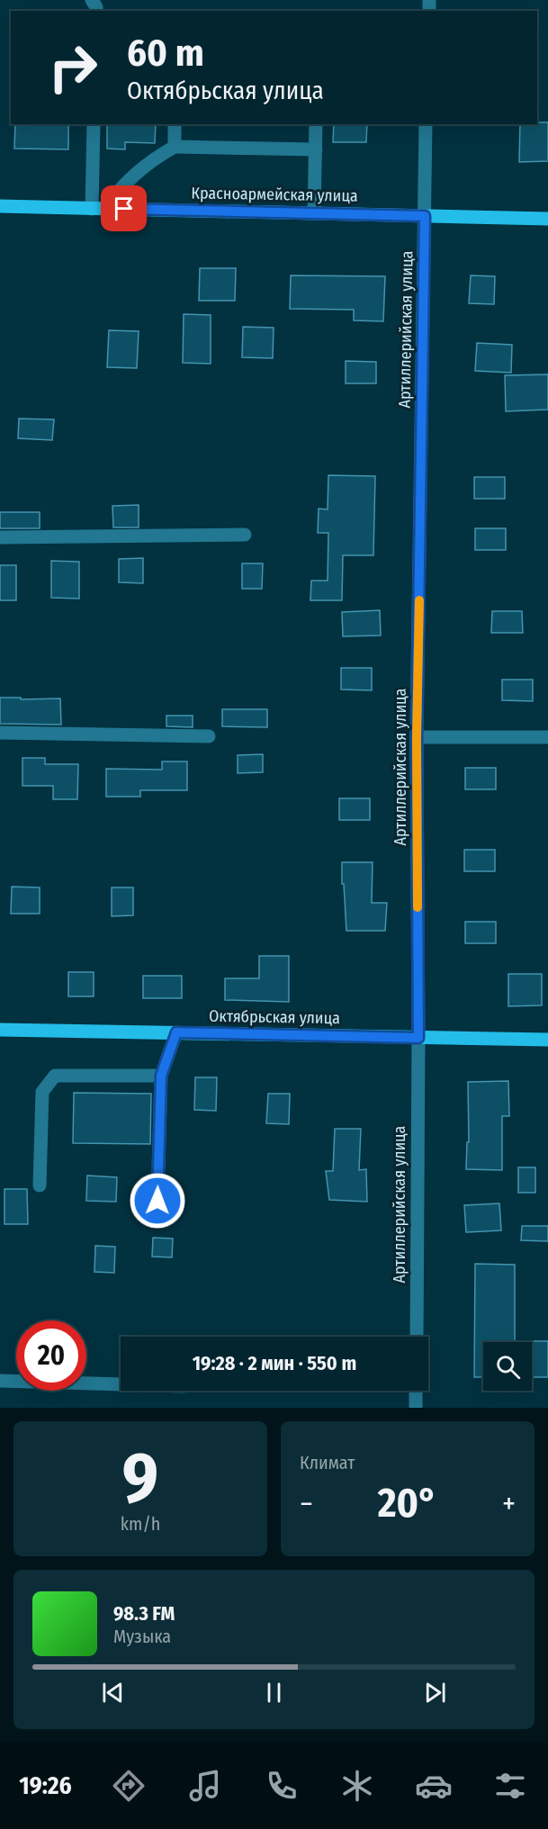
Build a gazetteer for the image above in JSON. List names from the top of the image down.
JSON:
{
  "streets": {
    "main road": ["Красноармейская улица", "Октябрьская улица"],
    "street": ["Артиллерийская улица"]
  },
  "crossings": [
    ["Красноармейская улица", "Артиллерийская улица"],
    ["Артиллерийская улица", "Октябрьская улица"]
  ],
  "page": {
    "turn": ["60 m", "Октябрьская улица"],
    "limit": "20",
    "trip": "19:28 · 2 мин · 550 m",
    "tile": [
      ["9", "km/h"],
      "Климат"
    ],
    "heat": ["−", "20°", "+"],
    "song": ["98.3 FM", "Музыка"],
    "tabs": "19:26"
  }
}
